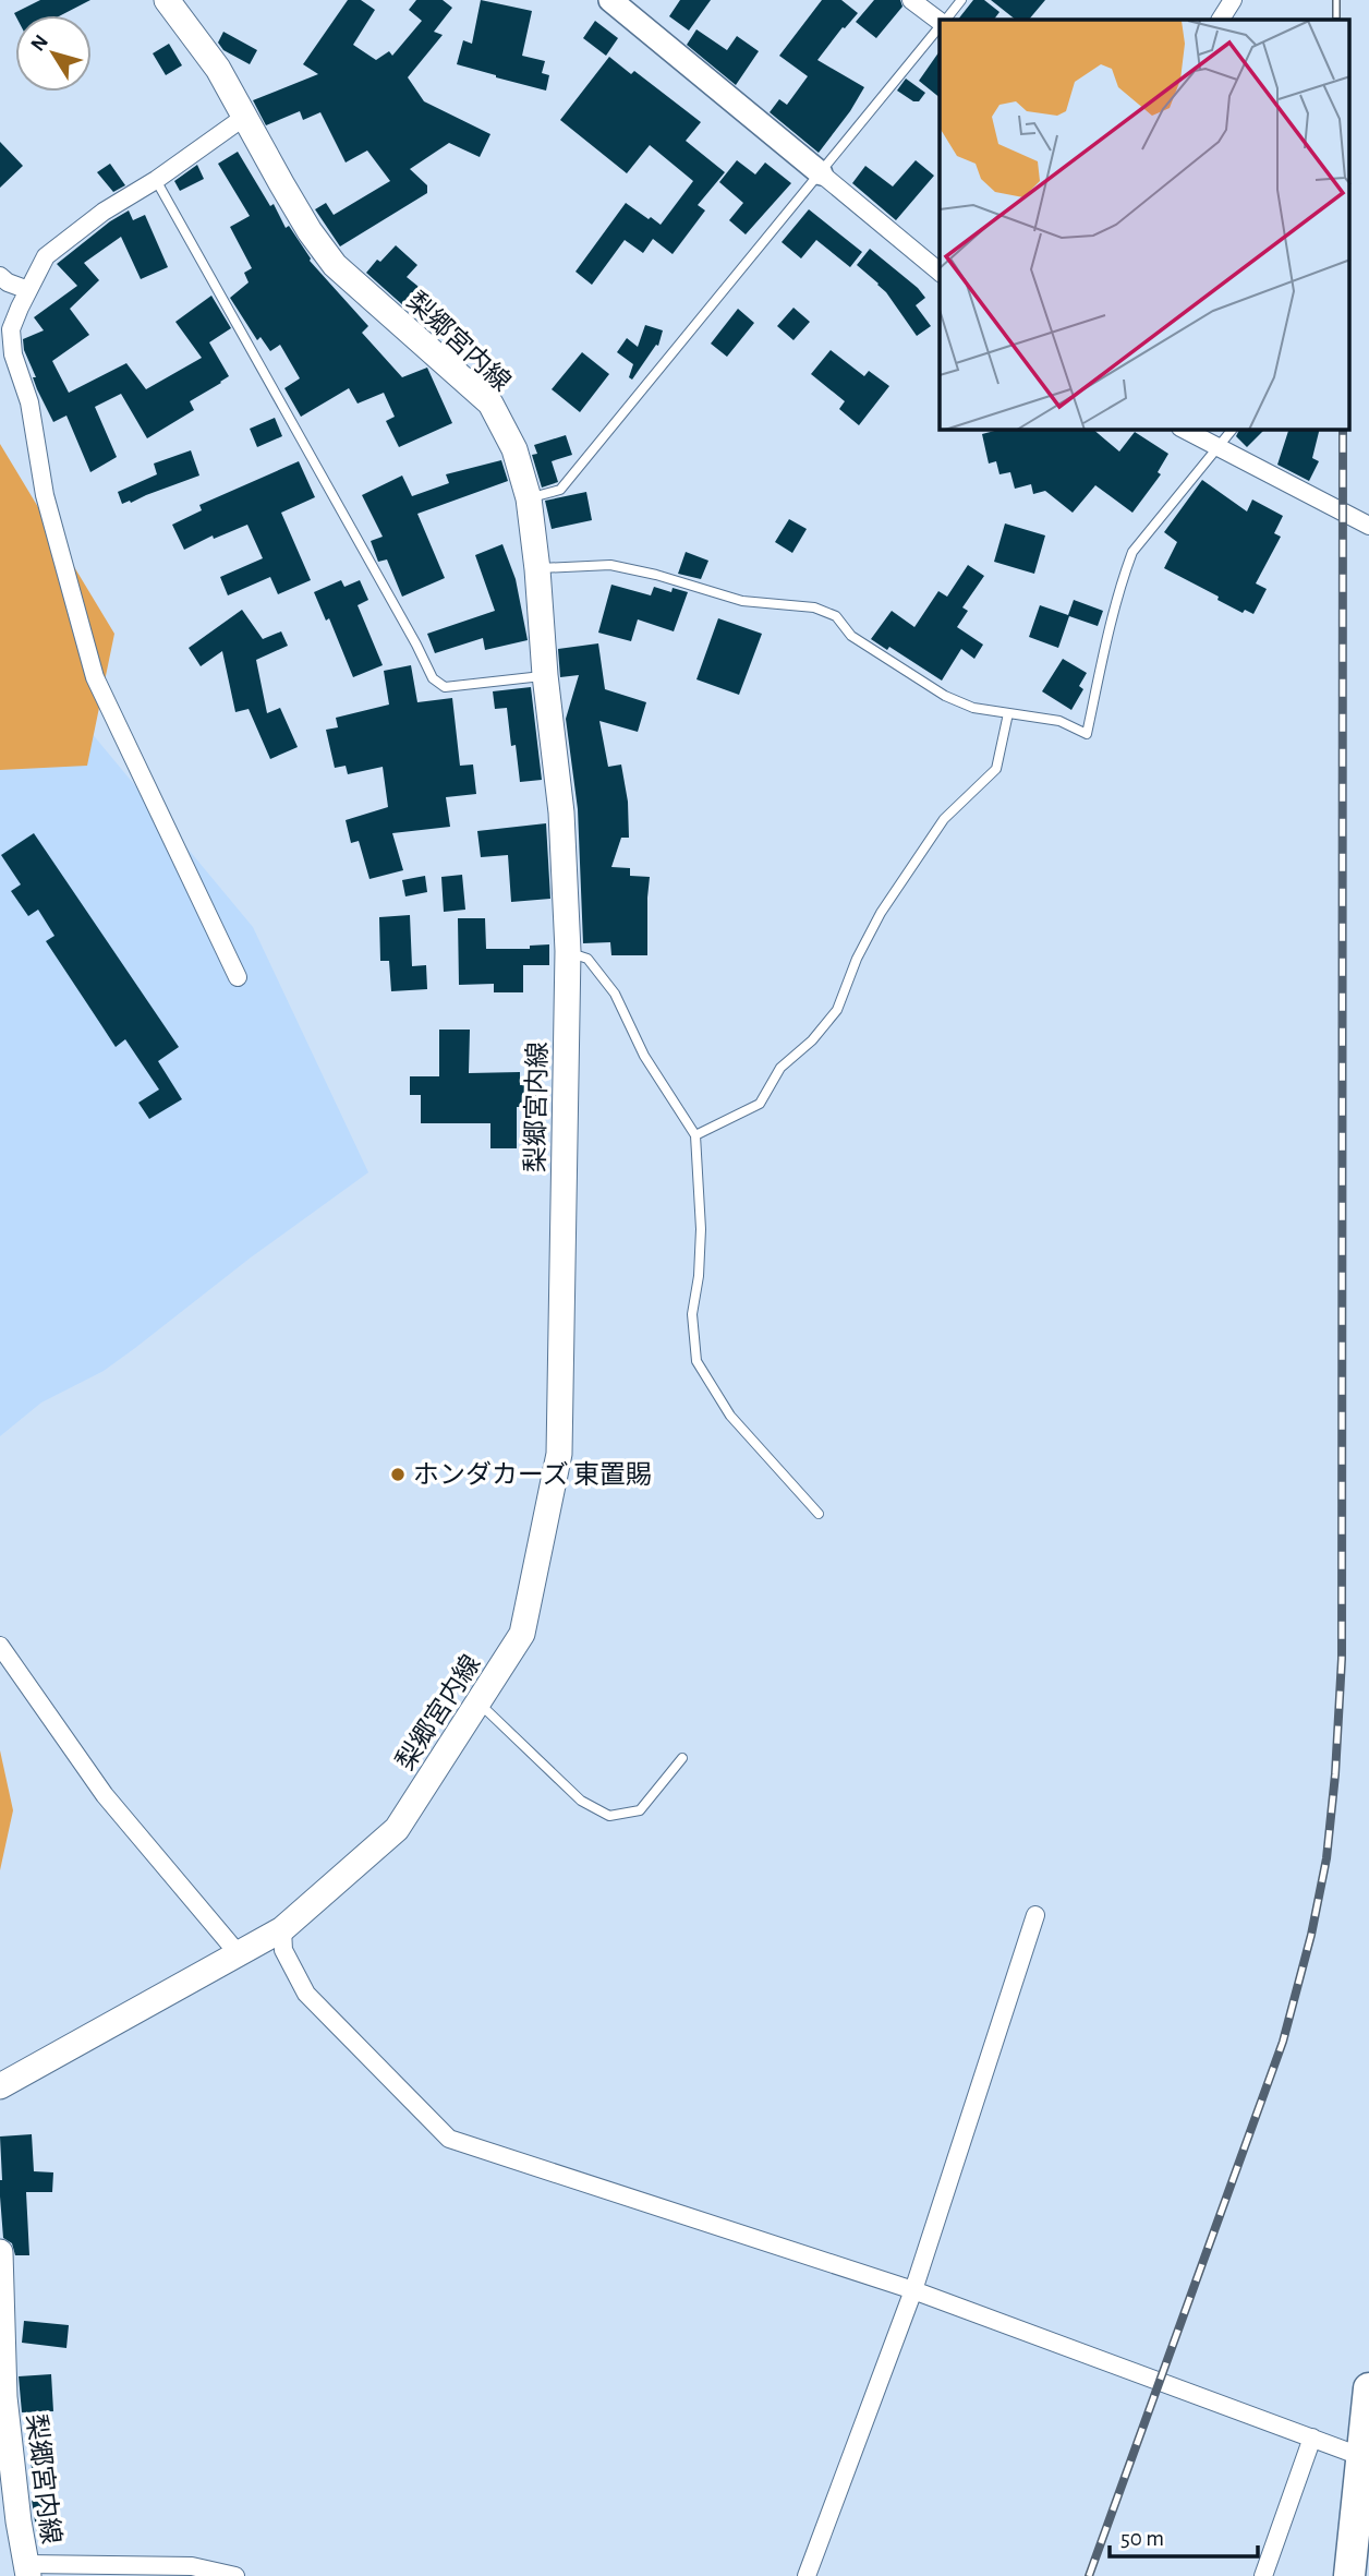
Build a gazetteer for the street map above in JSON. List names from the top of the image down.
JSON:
{
  "streets": {
    "main road": ["梨郷宮内線"]
  },
  "places": ["ホンダカーズ 東置賜"],
  "scale_bar": "50 m",
  "north": "top left"
}
